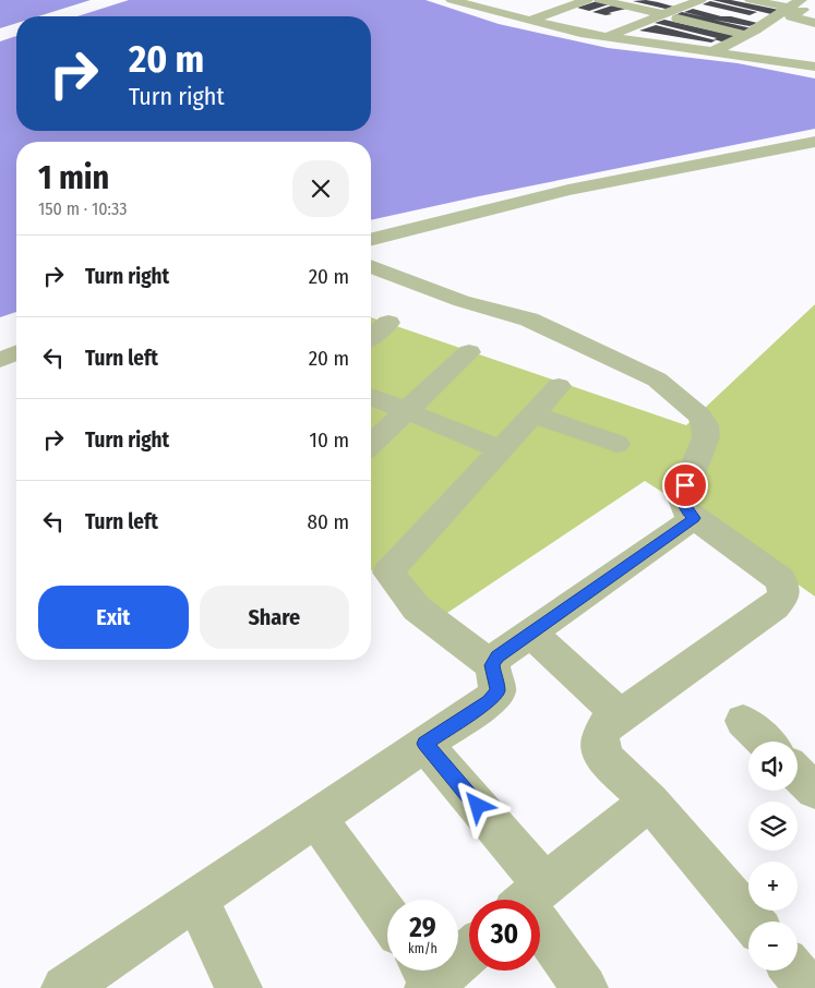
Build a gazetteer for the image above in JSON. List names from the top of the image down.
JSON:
{
  "page": {
    "turn": ["20 m", "Turn right"],
    "heading": ["1 min", "150 m · 10:33"],
    "list": [
      {
        "name": "Turn right",
        "value": "20 m"
      },
      {
        "name": "Turn left",
        "value": "20 m"
      },
      {
        "name": "Turn right",
        "value": "10 m"
      },
      {
        "name": "Turn left",
        "value": "80 m"
      }
    ],
    "buttons": ["Exit", "Share"],
    "map_buttons": ["+", "−"],
    "speed": "29 km/h",
    "limit": "30"
  }
}
